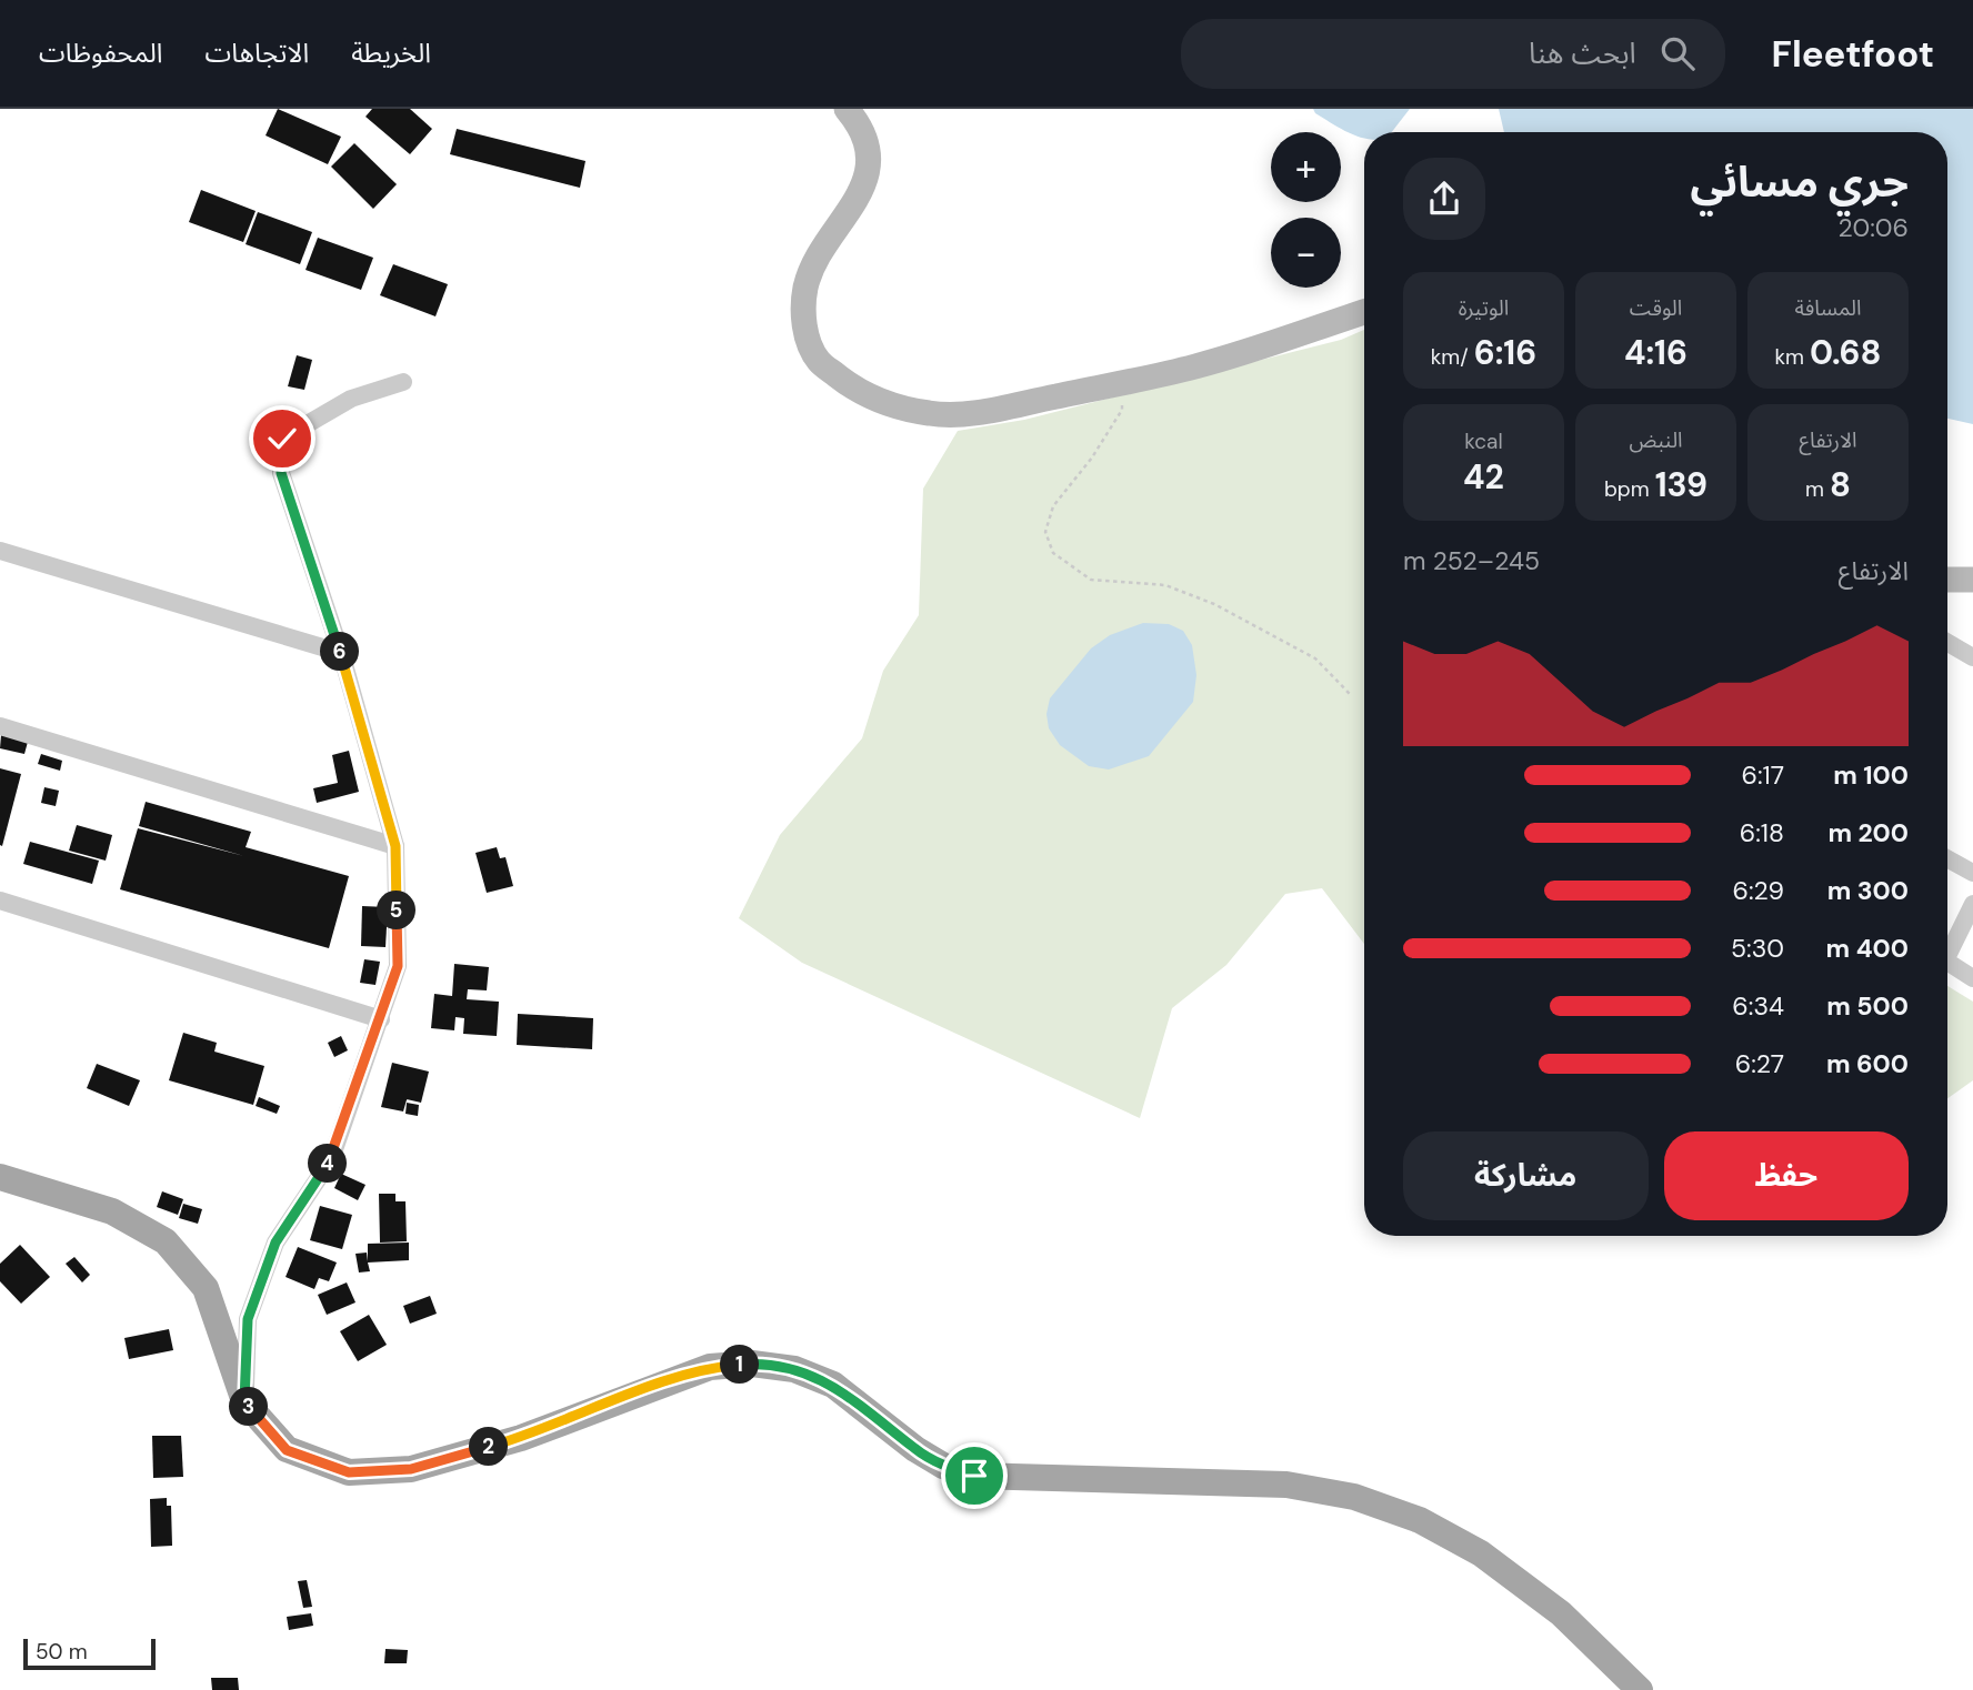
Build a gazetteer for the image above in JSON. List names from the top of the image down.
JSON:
{
  "scale_bar": "50 m",
  "page": {
    "header": "Fleetfoot",
    "search": "ابحث هنا",
    "nav": ["الخريطة", "الاتجاهات", "المحفوظات"],
    "map_buttons": ["+", "−"],
    "heading": ["جري مسائي", "20:06"],
    "stats": [
      ["المسافة", "0.68 km"],
      ["الوقت", "4:16"],
      ["الوتيرة", "6:16 /km"],
      ["الارتفاع", "8 m"],
      ["النبض", "139 bpm"],
      ["kcal", "42"]
    ],
    "chart": ["الارتفاع", "245–252 m"],
    "pins": [
      "6",
      "5",
      "4",
      "1",
      "3",
      "2"
    ],
    "list": [
      {
        "name": "100 m",
        "note": "6:17"
      },
      {
        "name": "200 m",
        "note": "6:18"
      },
      {
        "name": "300 m",
        "note": "6:29"
      },
      {
        "name": "400 m",
        "note": "5:30"
      },
      {
        "name": "500 m",
        "note": "6:34"
      },
      {
        "name": "600 m",
        "note": "6:27"
      }
    ],
    "buttons": ["حفظ", "مشاركة"],
    "scale": "50 m"
  }
}
